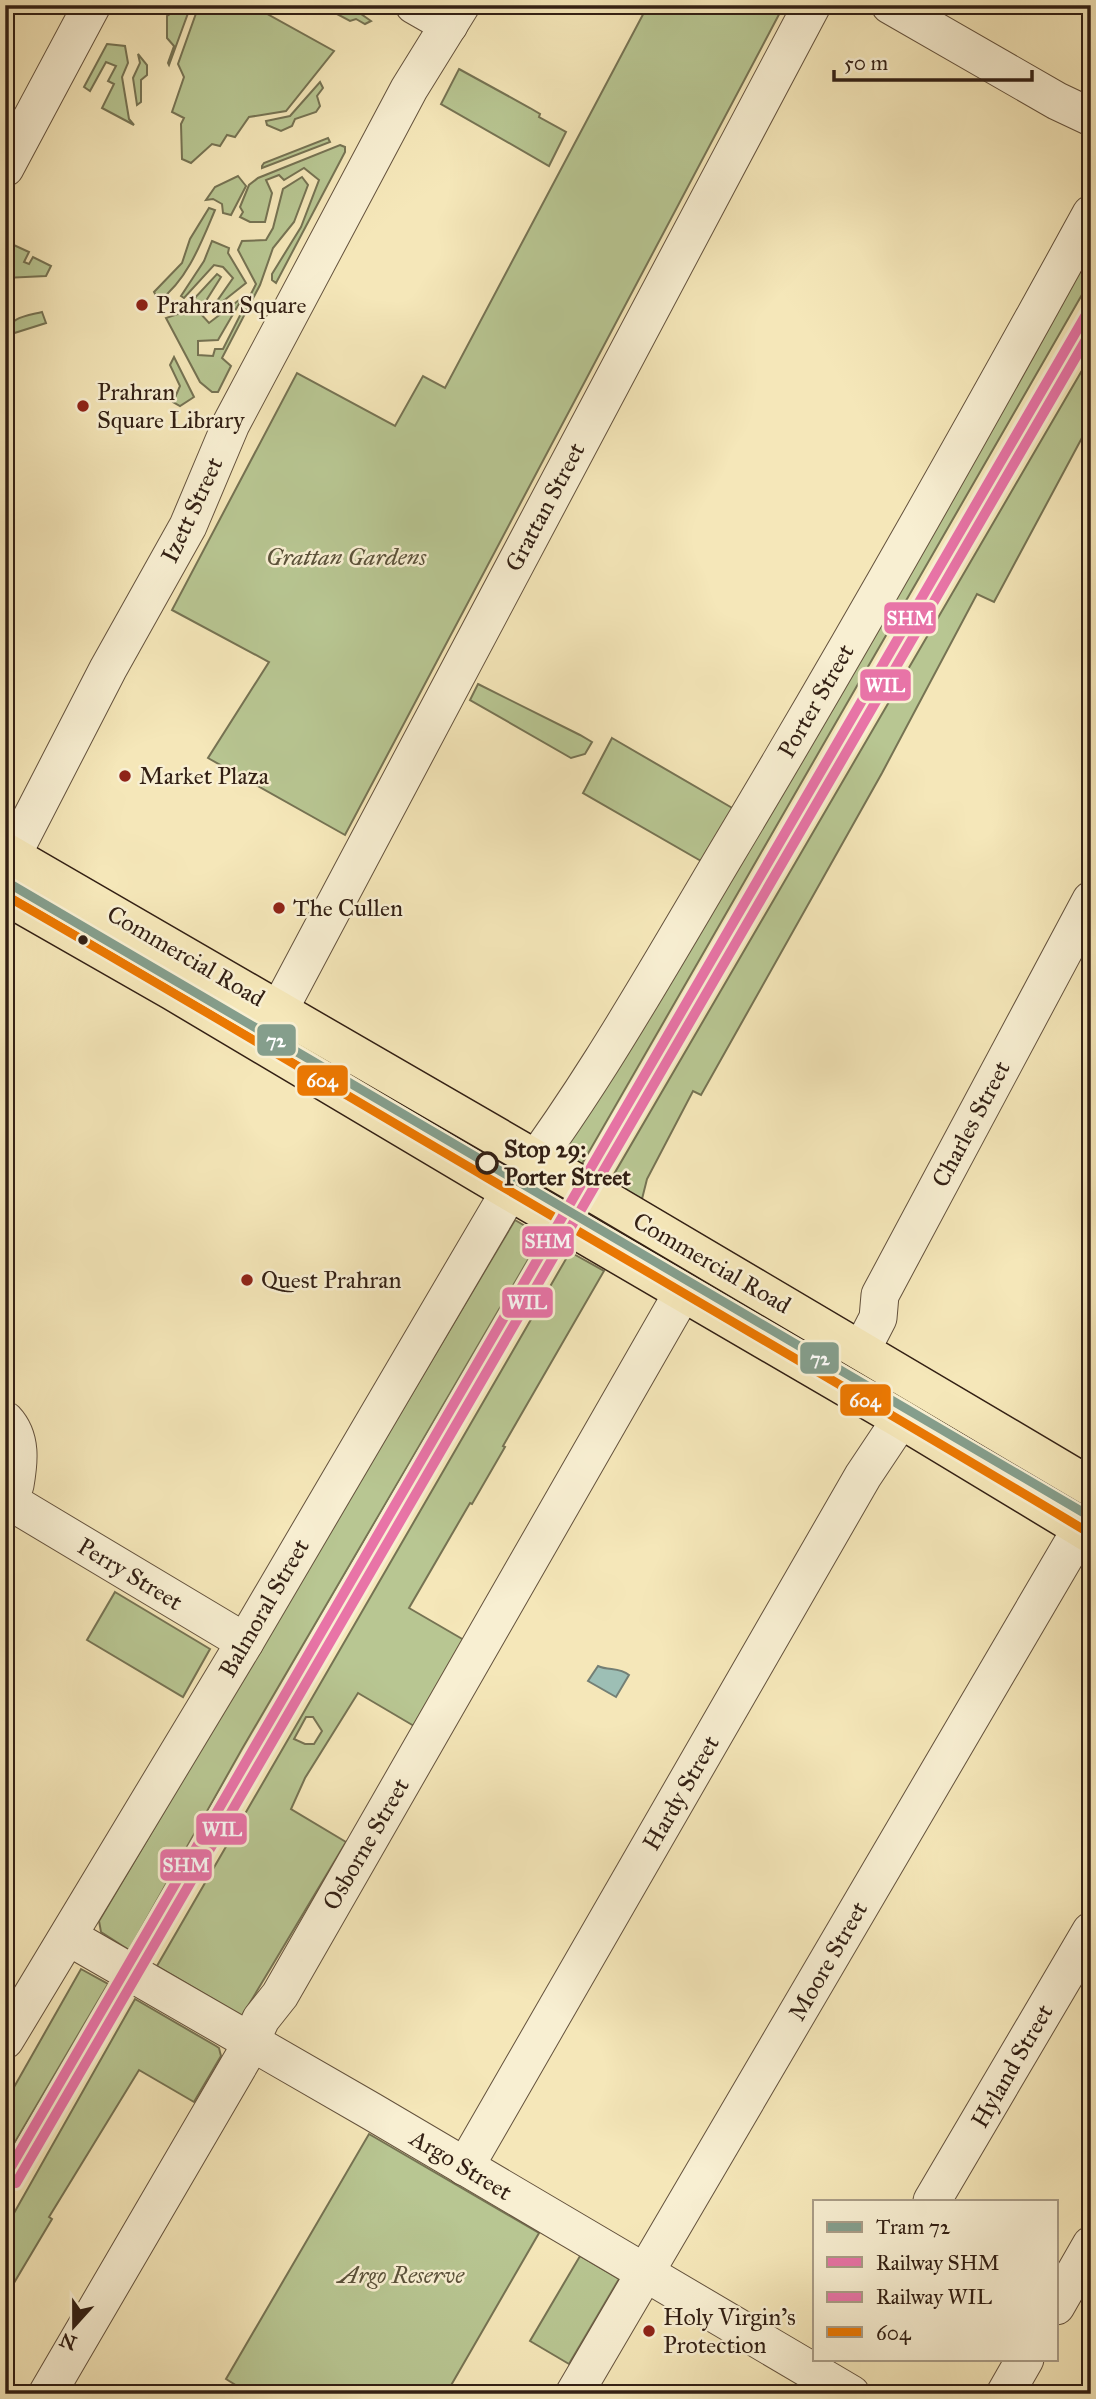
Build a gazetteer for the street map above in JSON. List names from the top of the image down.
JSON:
{
  "streets": {
    "main road": ["Commercial Road"],
    "street": [
      "Grattan Street",
      "Izett Street",
      "Porter Street",
      "Charles Street",
      "Perry Street",
      "Balmoral Street",
      "Hardy Street",
      "Osborne Street",
      "Moore Street",
      "Hyland Street",
      "Argo Street"
    ]
  },
  "crossings": [
    ["Grattan Street", "Commercial Road"],
    ["Izett Street", "Commercial Road"],
    ["Porter Street", "Commercial Road"],
    ["Porter Street", "Balmoral Street"],
    ["Commercial Road", "Charles Street"],
    ["Commercial Road", "Balmoral Street"],
    ["Commercial Road", "Hardy Street"],
    ["Commercial Road", "Osborne Street"],
    ["Commercial Road", "Moore Street"],
    ["Perry Street", "Balmoral Street"],
    ["Balmoral Street", "Argo Street"],
    ["Hardy Street", "Argo Street"],
    ["Osborne Street", "Argo Street"],
    ["Moore Street", "Argo Street"]
  ],
  "parks": ["Grattan Gardens", "Argo Reserve"],
  "places": [
    "Prahran Square",
    "Prahran Square Library",
    "Market Plaza",
    "The Cullen",
    "Stop 29: Porter Street",
    "Quest Prahran",
    "Holy Virgin's Protection"
  ],
  "lines": [
    "rail line SHM",
    "rail line WIL",
    "tram line 72",
    "transit line 604"
  ],
  "legend": [
    "Tram 72",
    "Railway SHM",
    "Railway WIL",
    "604"
  ],
  "scale_bar": "50 m",
  "north": "bottom"
}
